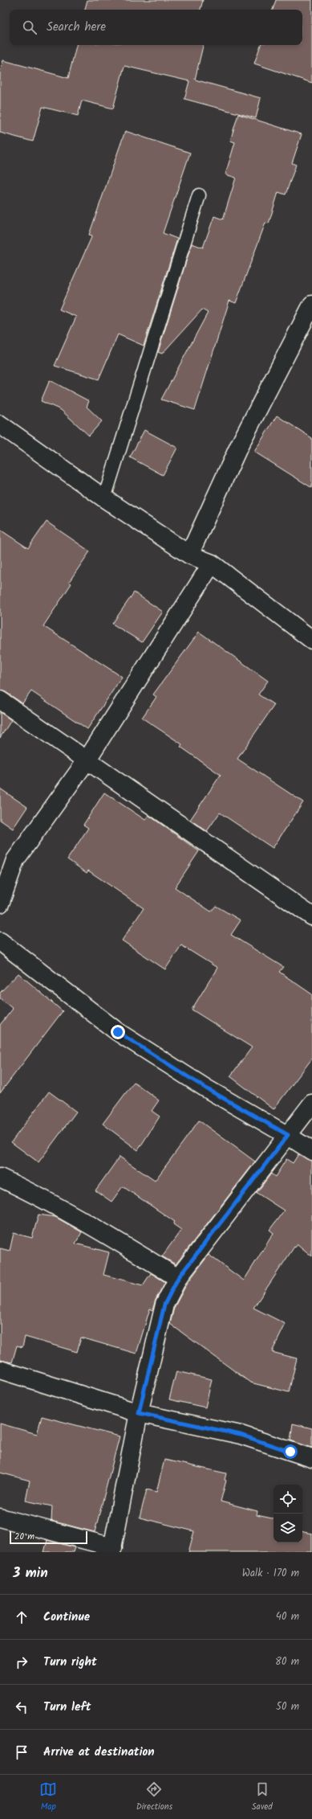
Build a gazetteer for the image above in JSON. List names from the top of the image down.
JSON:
{
  "scale_bar": "20 m",
  "page": {
    "search": "Search here",
    "scale": "20 m",
    "heading": ["3 min", "Walk · 170 m"],
    "list": [
      ["Continue", "40 m"],
      ["Turn right", "80 m"],
      ["Turn left", "50 m"],
      "Arrive at destination"
    ],
    "nav": ["Map", "Directions", "Saved"]
  }
}
